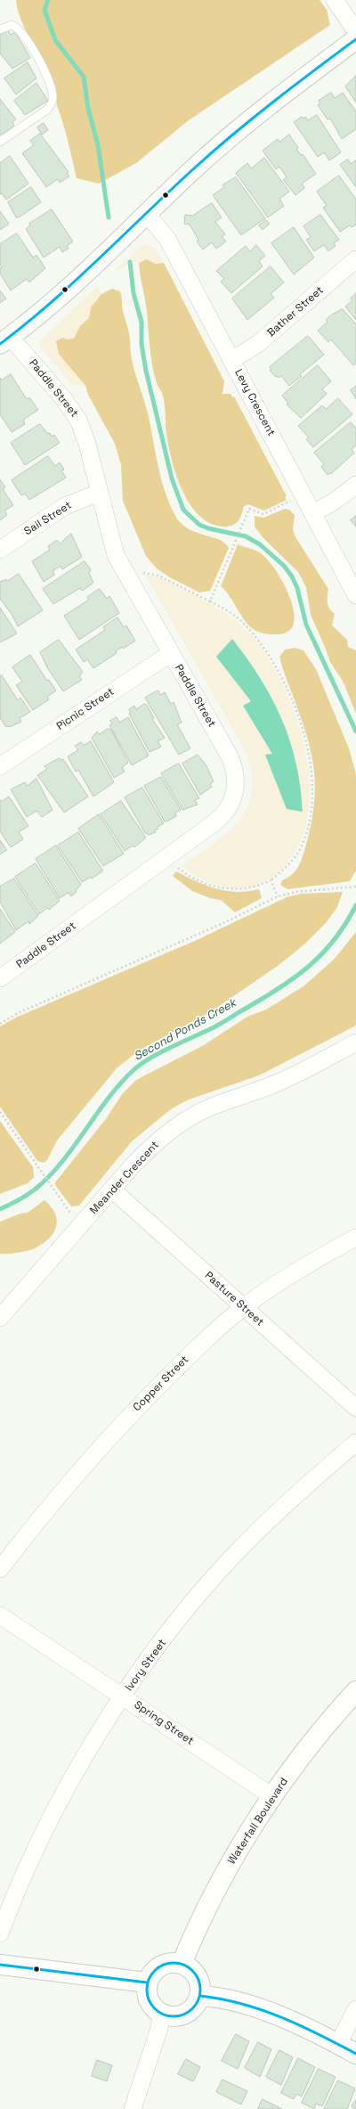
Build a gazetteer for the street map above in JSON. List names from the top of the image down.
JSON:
{
  "streets": {
    "street": [
      "Bather Street",
      "Paddle Street",
      "Levy Crescent",
      "Sail Street",
      "Picnic Street",
      "Meander Crescent",
      "Pasture Street",
      "Copper Street",
      "Ivory Street",
      "Spring Street",
      "Waterfall Boulevard"
    ]
  },
  "crossings": [
    ["Bather Street", "Levy Crescent"],
    ["Paddle Street", "Sail Street"],
    ["Paddle Street", "Picnic Street"],
    ["Meander Crescent", "Pasture Street"],
    ["Pasture Street", "Copper Street"],
    ["Ivory Street", "Spring Street"],
    ["Spring Street", "Waterfall Boulevard"]
  ],
  "water": ["Second Ponds Creek"]
}
